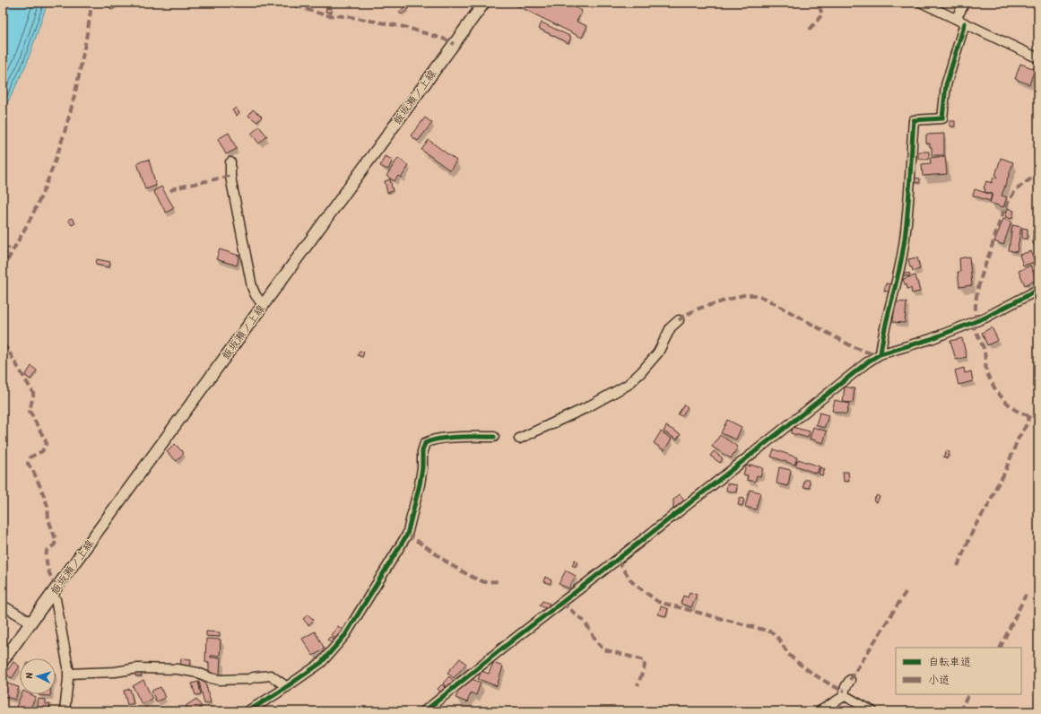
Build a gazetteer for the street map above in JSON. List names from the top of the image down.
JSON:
{
  "streets": {
    "main road": ["飯坂瀬ノ上線"]
  },
  "legend": ["自転車道", "小道"],
  "north": "left"
}
